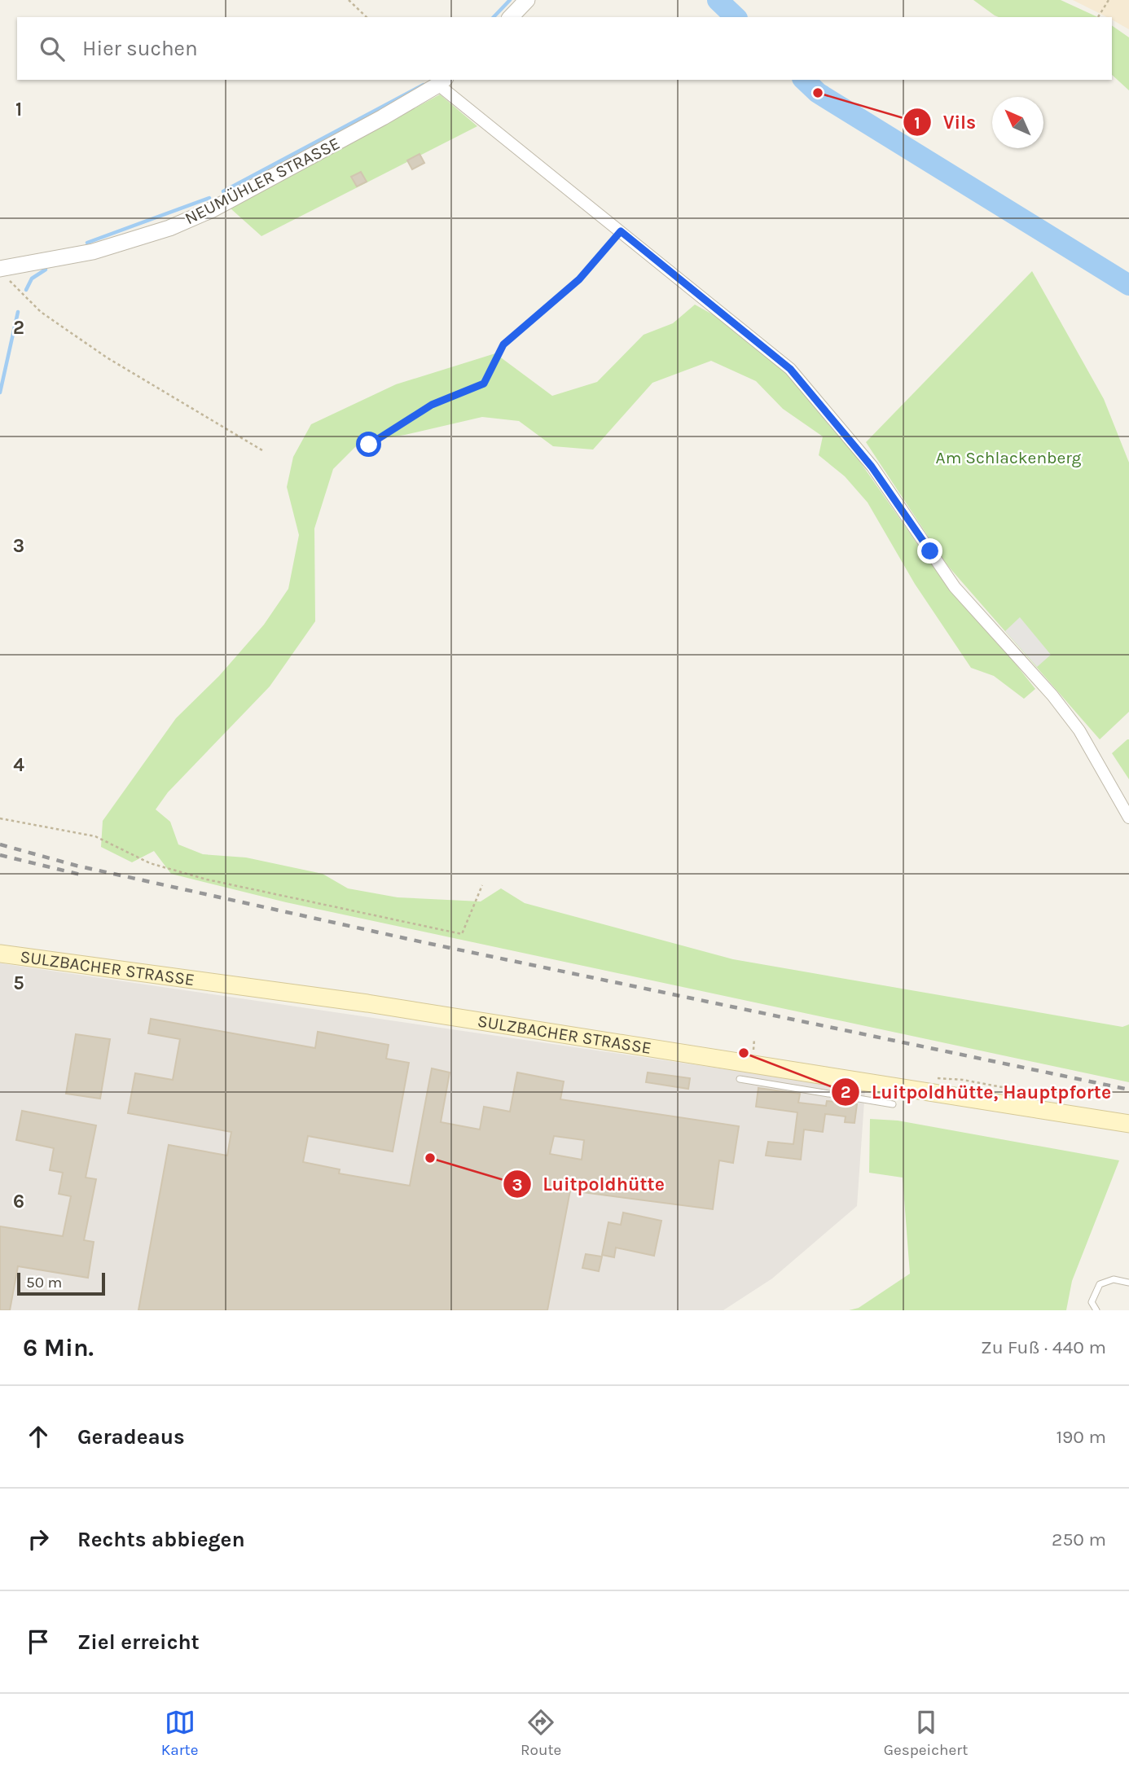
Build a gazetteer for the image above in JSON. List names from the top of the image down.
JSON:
{
  "streets": {
    "main road": ["SULZBACHER STRASSE"],
    "street": ["NEUMÜHLER STRASSE"]
  },
  "parks": ["Am Schlackenberg"],
  "places": ["Vils", "Luitpoldhütte, Hauptpforte", "Luitpoldhütte"],
  "scale_bar": "50 m",
  "north": "top left",
  "page": {
    "search": "Hier suchen",
    "scale": "50 m",
    "heading": ["6 Min.", "Zu Fuß · 440 m"],
    "list": [
      ["Geradeaus", "190 m"],
      ["Rechts abbiegen", "250 m"],
      "Ziel erreicht"
    ],
    "nav": ["Karte", "Route", "Gespeichert"]
  },
  "grid": {
    "rows": [
      "1",
      "2",
      "3",
      "4",
      "5",
      "6"
    ]
  }
}
